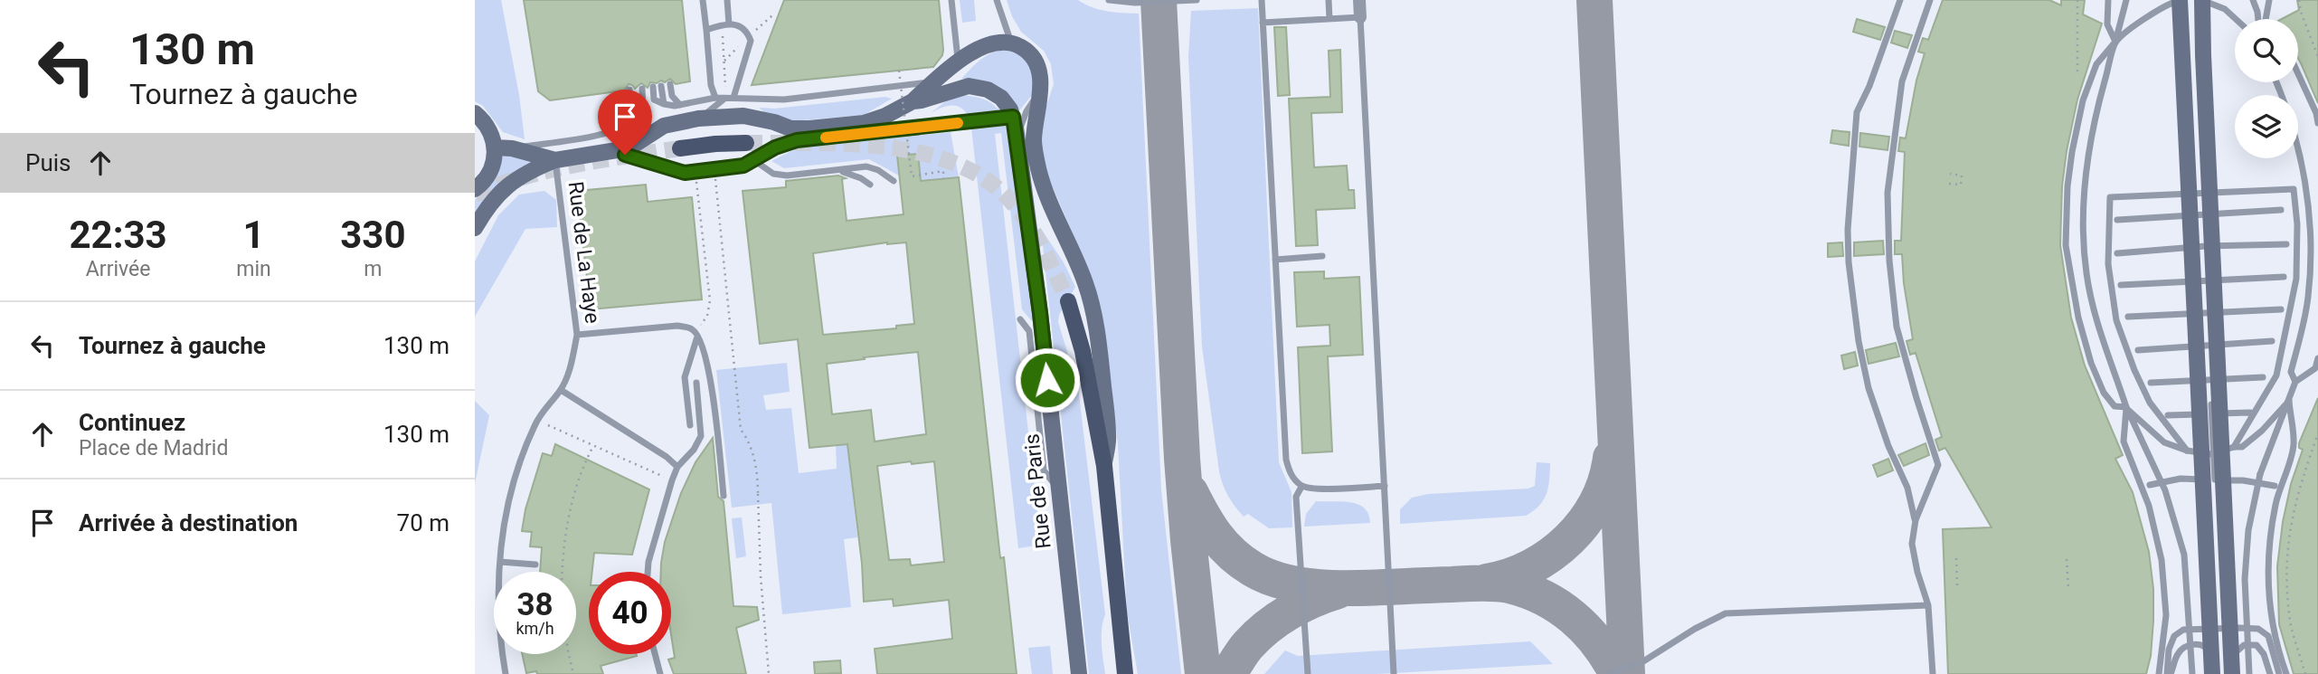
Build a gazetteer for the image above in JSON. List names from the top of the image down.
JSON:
{
  "streets": {
    "street": ["Rue de Paris"],
    "lane": ["Rue de La Haye"]
  },
  "page": {
    "turn": ["130 m", "Tournez à gauche"],
    "then": "Puis",
    "eta": [
      "22:33",
      "Arrivée",
      "1",
      "min",
      "330",
      "m"
    ],
    "list": [
      {
        "name": "Tournez à gauche",
        "value": "130 m"
      },
      {
        "name": "Continuez",
        "note": "Place de Madrid",
        "value": "130 m"
      },
      {
        "name": "Arrivée à destination",
        "value": "70 m"
      }
    ],
    "speed": "38 km/h",
    "limit": "40"
  }
}
